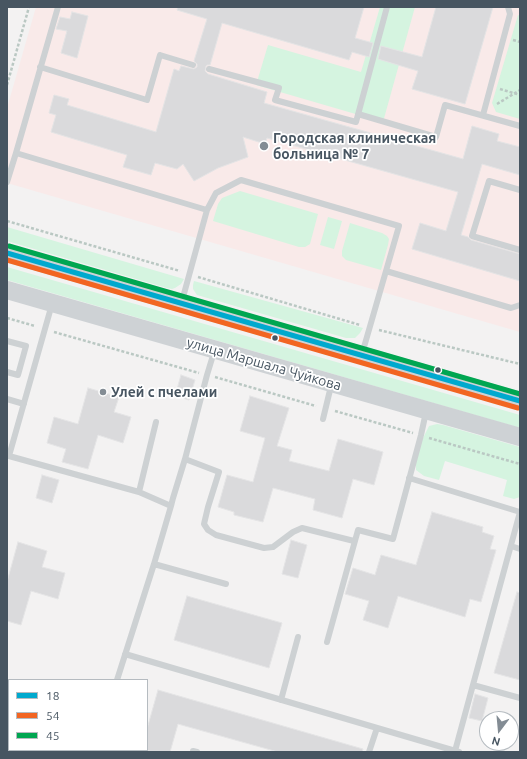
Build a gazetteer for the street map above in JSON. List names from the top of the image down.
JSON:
{
  "streets": {
    "main road": ["улица Маршала Чуйкова"]
  },
  "places": ["Городская клиническая больница № 7", "Улей с пчелами"],
  "lines": ["transit line 45", "transit line 18", "transit line 54"],
  "legend": ["18", "54", "45"],
  "north": "bottom"
}
